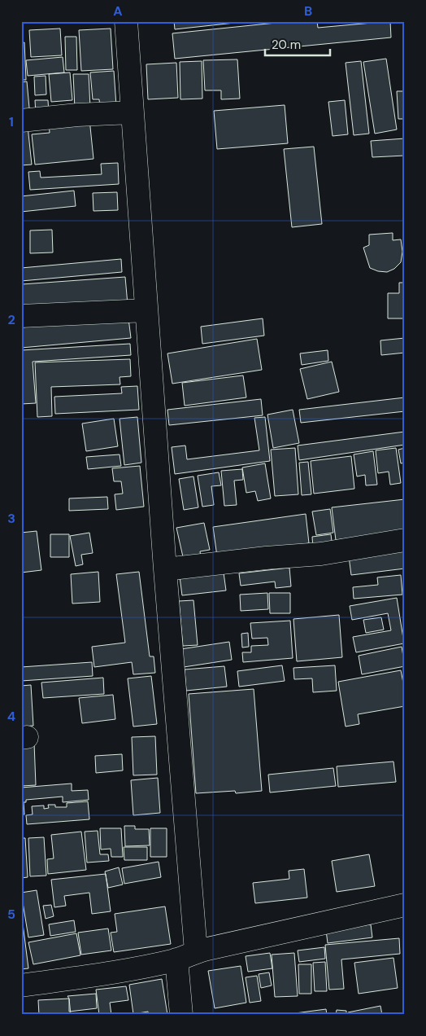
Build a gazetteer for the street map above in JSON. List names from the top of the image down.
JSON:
{
  "scale_bar": "20 m",
  "grid": {
    "columns": ["A", "B"],
    "rows": [
      "1",
      "2",
      "3",
      "4",
      "5"
    ]
  }
}
